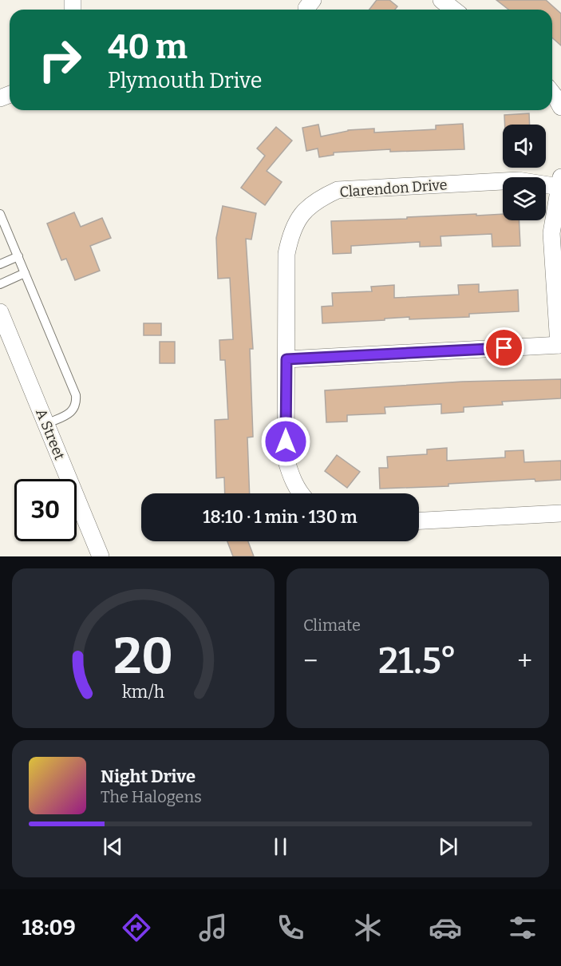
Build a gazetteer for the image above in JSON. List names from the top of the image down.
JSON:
{
  "streets": {
    "street": ["Clarendon Drive", "A Street"]
  },
  "page": {
    "turn": ["40 m", "Plymouth Drive"],
    "limit": "30",
    "trip": "18:10 · 1 min · 130 m",
    "tile": "Climate",
    "heat": ["−", "21.5°", "+"],
    "song": ["Night Drive", "The Halogens"],
    "tabs": "18:09",
    "gauge": ["20", "km/h"]
  }
}
